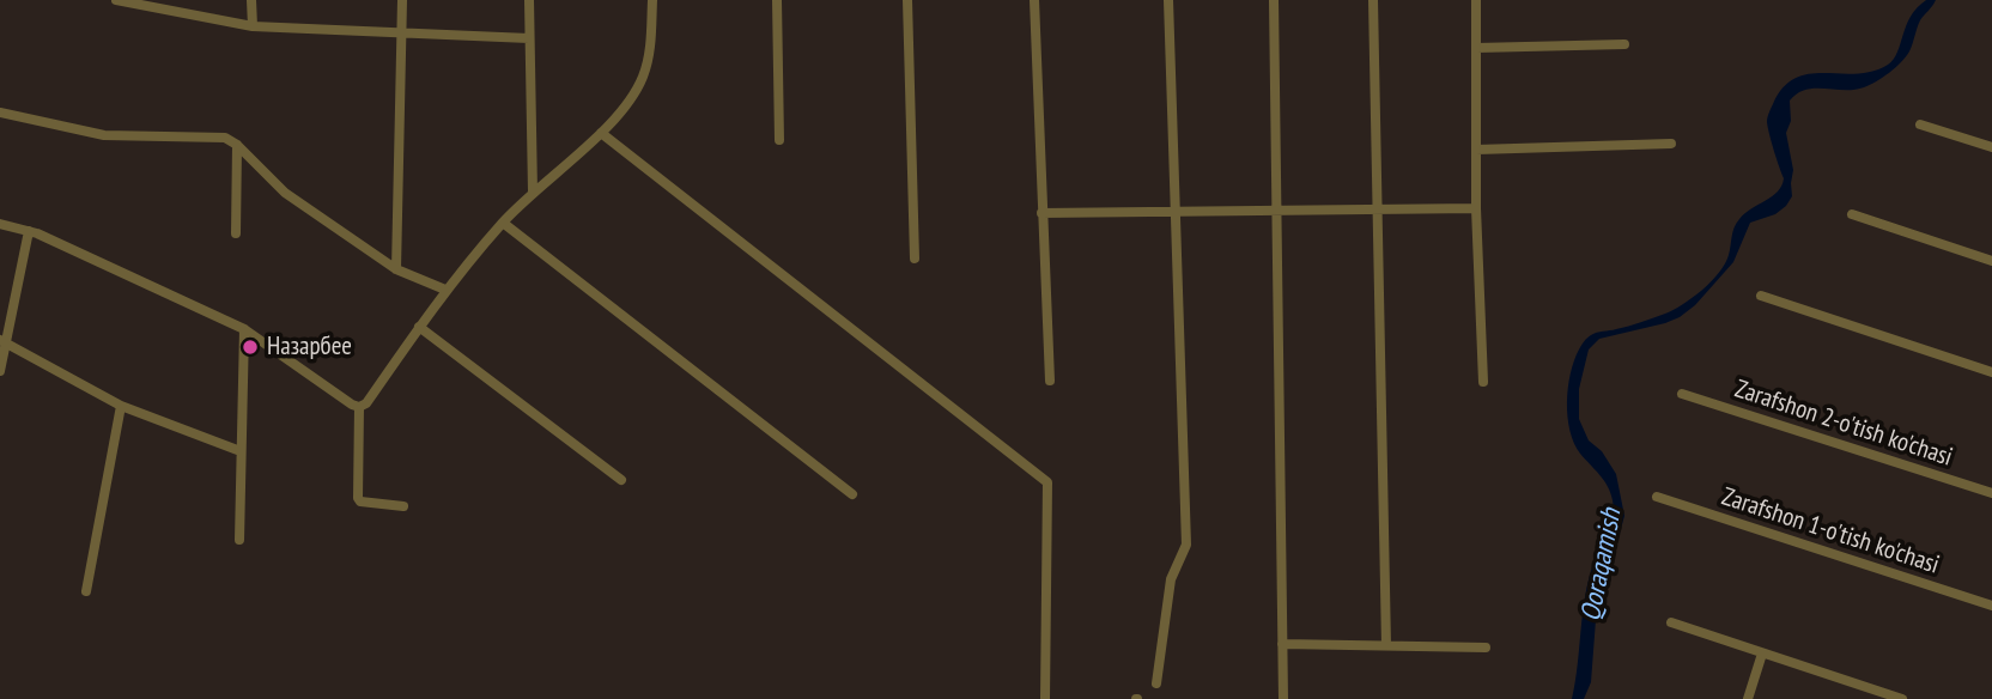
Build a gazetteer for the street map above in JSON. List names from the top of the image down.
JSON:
{
  "streets": {
    "street": ["Zarafshon 2-o'tish ko'chasi", "Zarafshon 1-o'tish ko'chasi"]
  },
  "water": ["Qoraqamish"],
  "places": ["Назарбее"]
}
